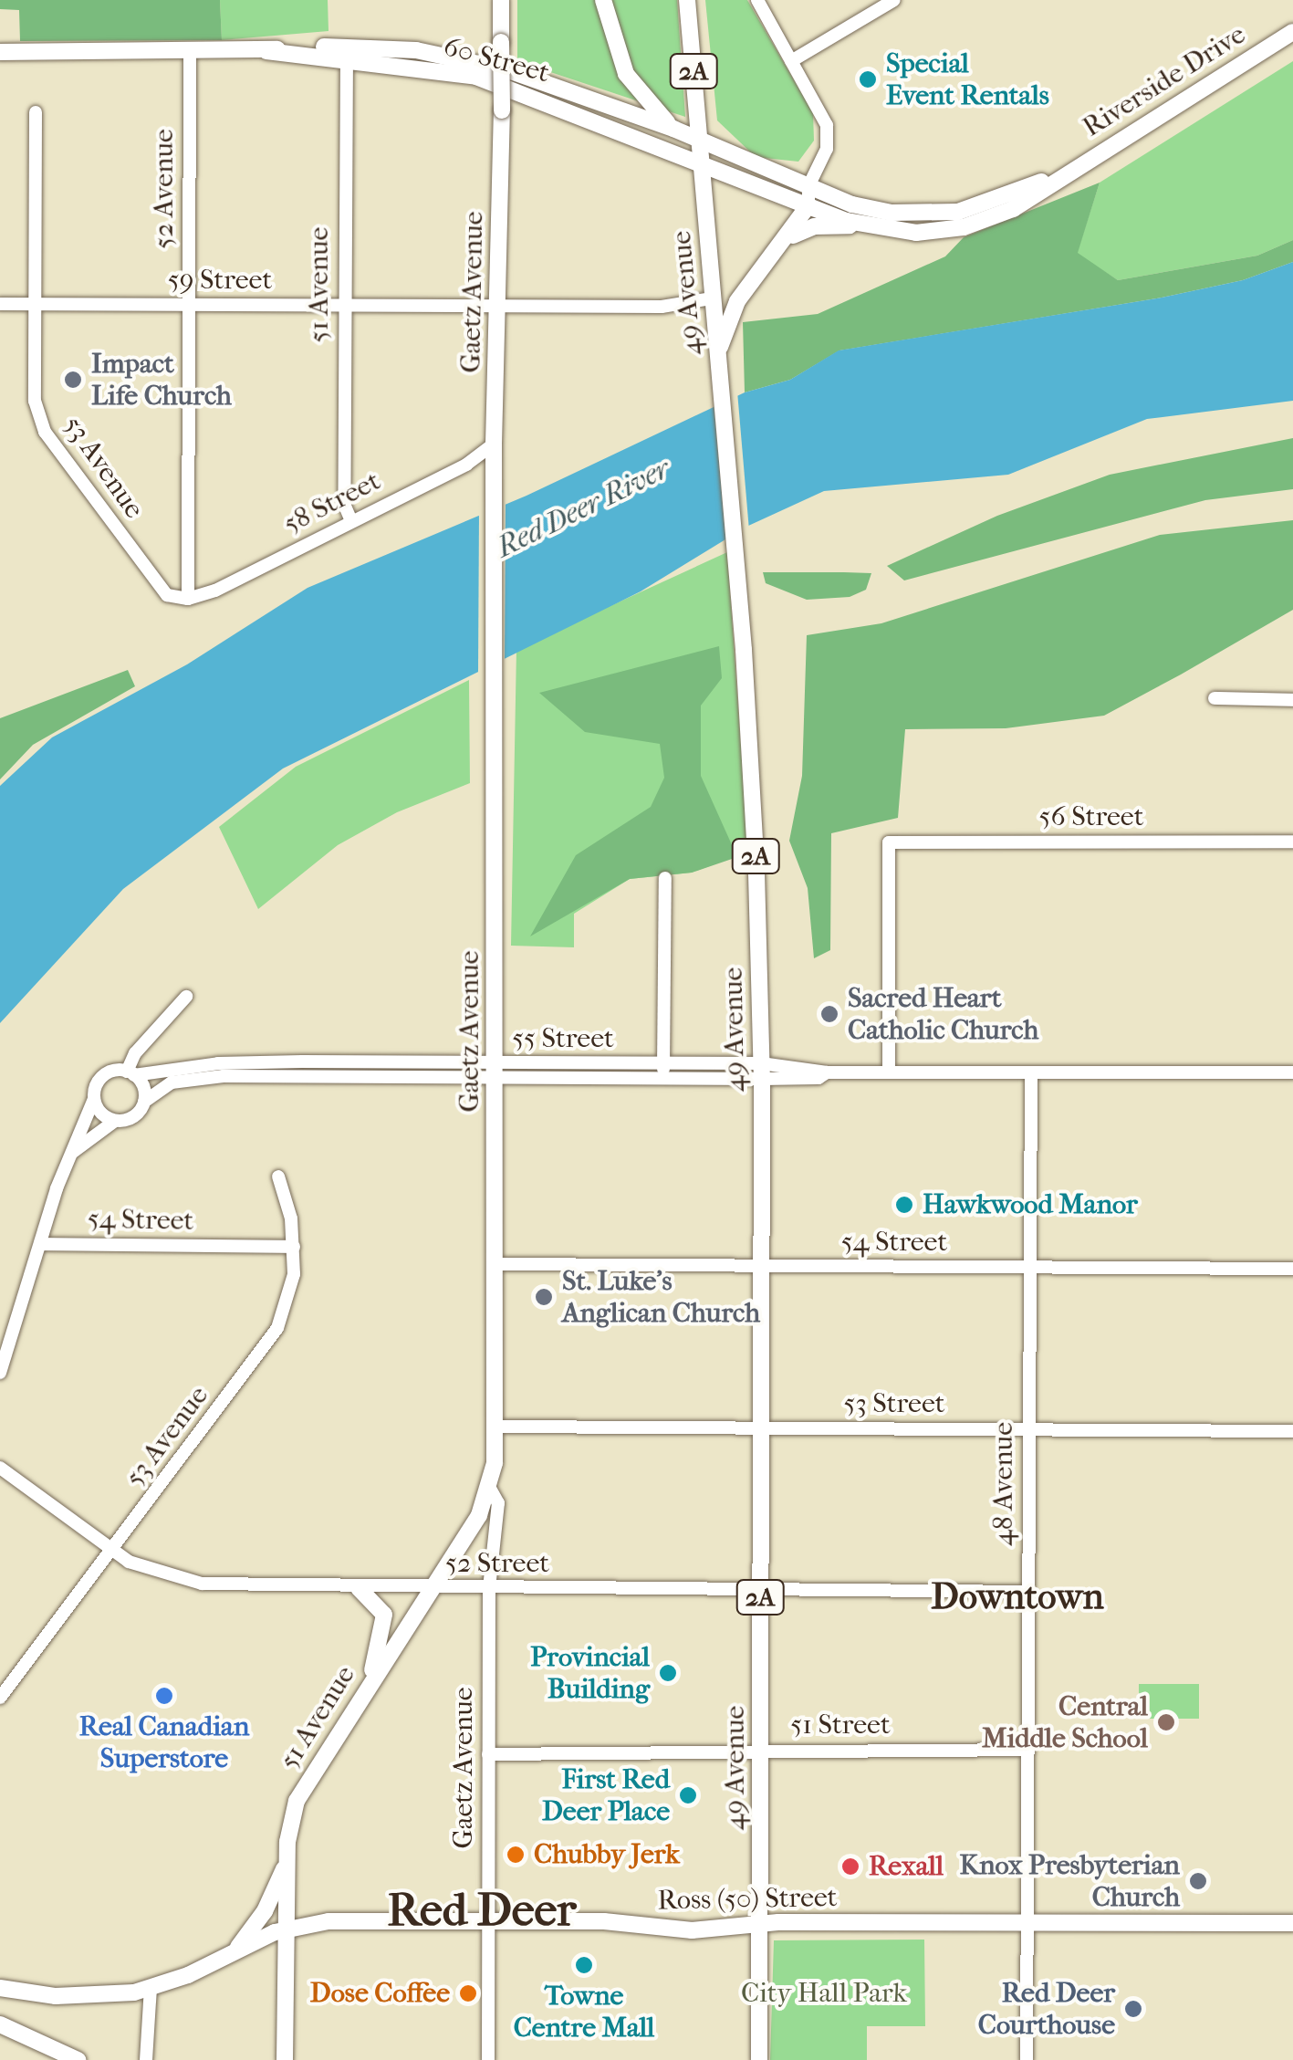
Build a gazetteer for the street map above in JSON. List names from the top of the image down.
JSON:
{
  "streets": {
    "main road": [
      "60 Street",
      "2A",
      "Riverside Drive",
      "51 Avenue",
      "Gaetz Avenue",
      "49 Avenue",
      "Ross (50) Street"
    ],
    "street": [
      "52 Avenue",
      "59 Street",
      "53 Avenue",
      "58 Street",
      "56 Street",
      "55 Street",
      "54 Street",
      "53 Street",
      "48 Avenue",
      "52 Street",
      "51 Street"
    ]
  },
  "crossings": [
    ["60 Street", "Riverside Drive"],
    ["60 Street", "52 Avenue"],
    ["60 Street", "51 Avenue"],
    ["60 Street", "49 Avenue"],
    ["Riverside Drive", "49 Avenue"],
    ["52 Avenue", "59 Street"],
    ["52 Avenue", "53 Avenue"],
    ["52 Avenue", "58 Street"],
    ["59 Street", "51 Avenue"],
    ["59 Street", "Gaetz Avenue"],
    ["59 Street", "49 Avenue"],
    ["59 Street", "53 Avenue"],
    ["51 Avenue", "Gaetz Avenue"],
    ["51 Avenue", "58 Street"],
    ["51 Avenue", "52 Street"],
    ["51 Avenue", "Ross (50) Street"],
    ["Gaetz Avenue", "58 Street"],
    ["Gaetz Avenue", "55 Street"],
    ["Gaetz Avenue", "54 Street"],
    ["Gaetz Avenue", "53 Street"],
    ["Gaetz Avenue", "52 Street"],
    ["Gaetz Avenue", "51 Street"],
    ["Gaetz Avenue", "Ross (50) Street"],
    ["49 Avenue", "55 Street"],
    ["49 Avenue", "54 Street"],
    ["49 Avenue", "53 Street"],
    ["49 Avenue", "52 Street"],
    ["49 Avenue", "51 Street"],
    ["49 Avenue", "Ross (50) Street"],
    ["53 Avenue", "58 Street"],
    ["53 Avenue", "54 Street"],
    ["53 Avenue", "52 Street"],
    ["56 Street", "55 Street"],
    ["55 Street", "48 Avenue"],
    ["54 Street", "48 Avenue"],
    ["53 Street", "48 Avenue"],
    ["48 Avenue", "52 Street"],
    ["48 Avenue", "51 Street"],
    ["48 Avenue", "Ross (50) Street"]
  ],
  "districts": ["Downtown", "Red Deer"],
  "water": ["Red Deer River"],
  "parks": ["City Hall Park"],
  "places": [
    "Special Event Rentals",
    "Impact Life Church",
    "Sacred Heart Catholic Church",
    "Hawkwood Manor",
    "St. Luke's Anglican Church",
    "Provincial Building",
    "Real Canadian Superstore",
    "Central Middle School",
    "First Red Deer Place",
    "Chubby Jerk",
    "Rexall",
    "Knox Presbyterian Church",
    "Towne Centre Mall",
    "Dose Coffee",
    "Red Deer Courthouse"
  ]
}
